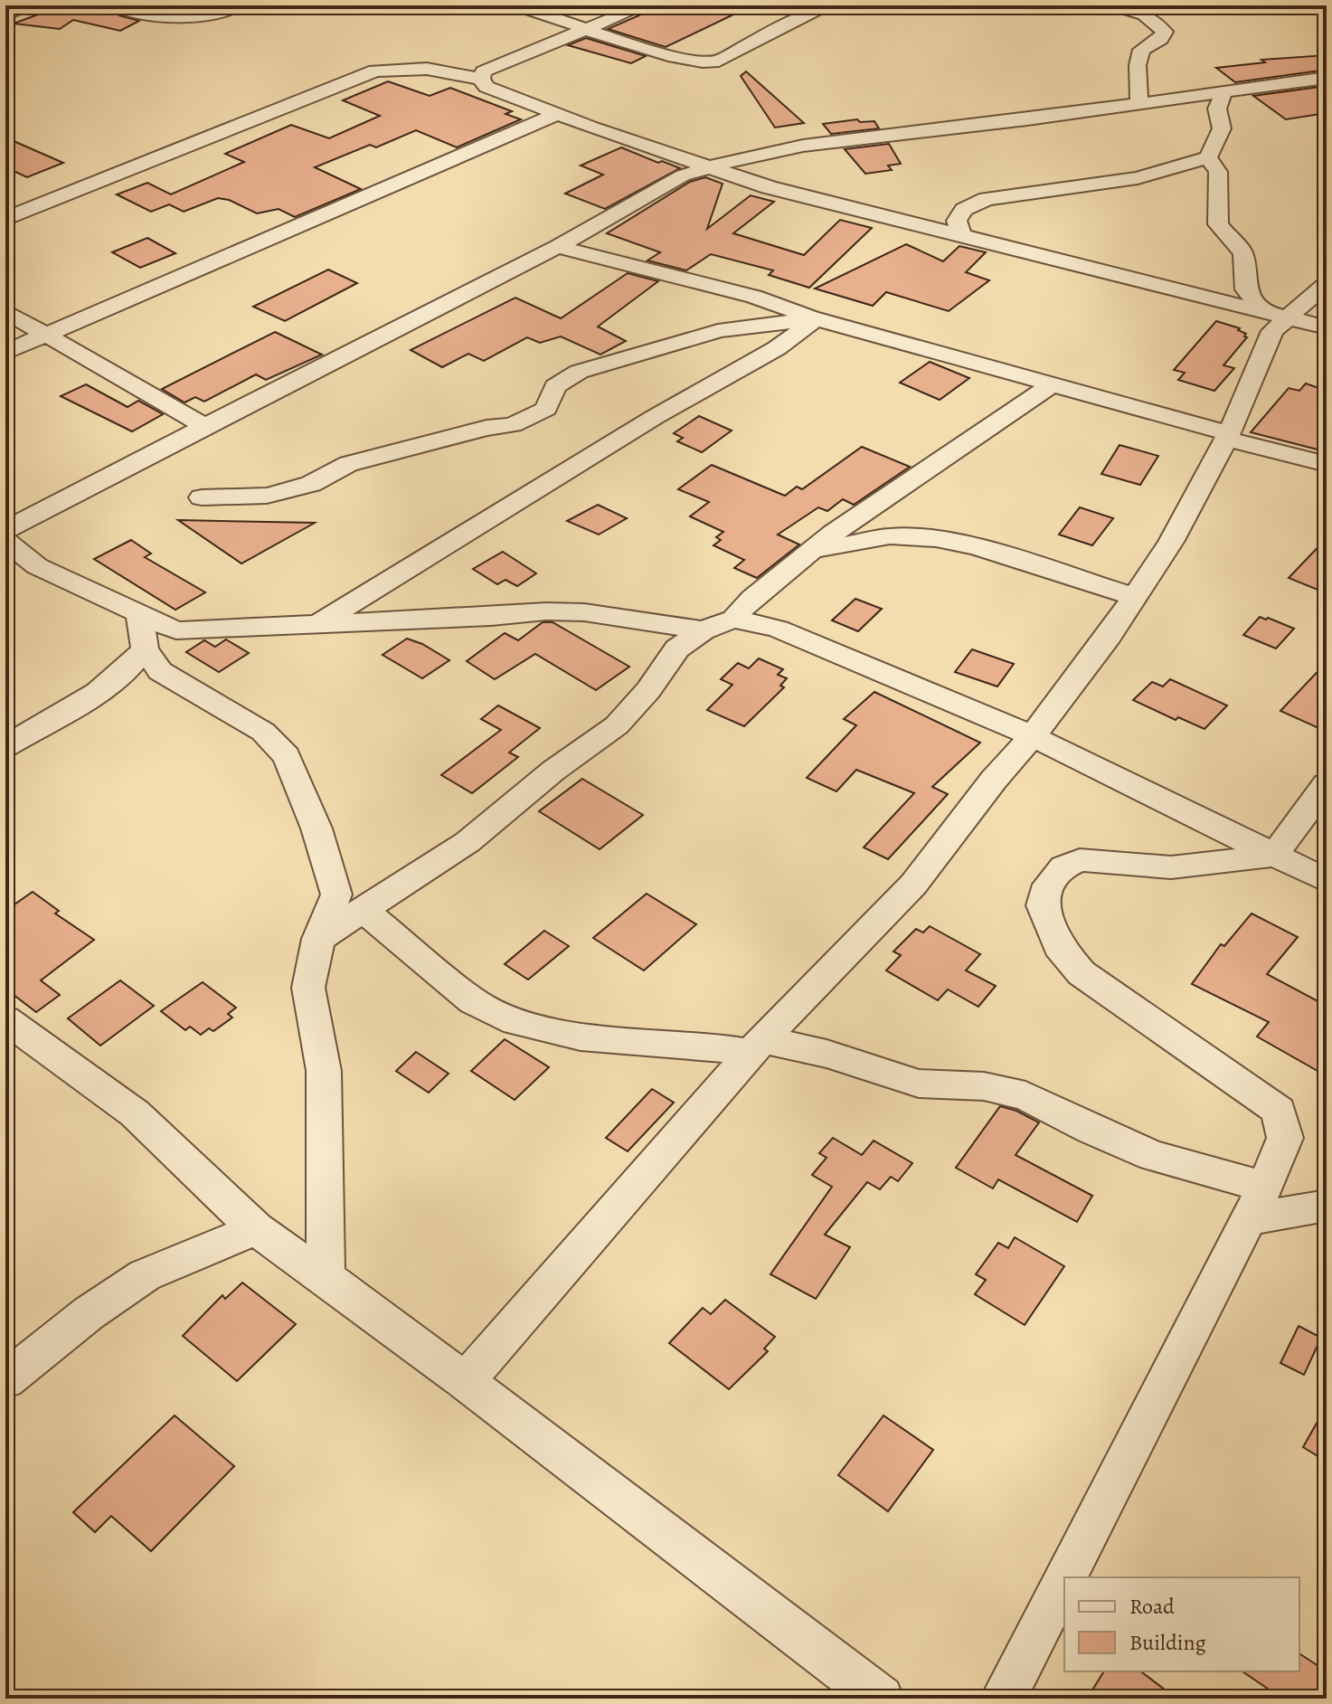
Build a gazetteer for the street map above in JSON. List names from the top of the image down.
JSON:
{
  "legend": ["Road", "Building"]
}
